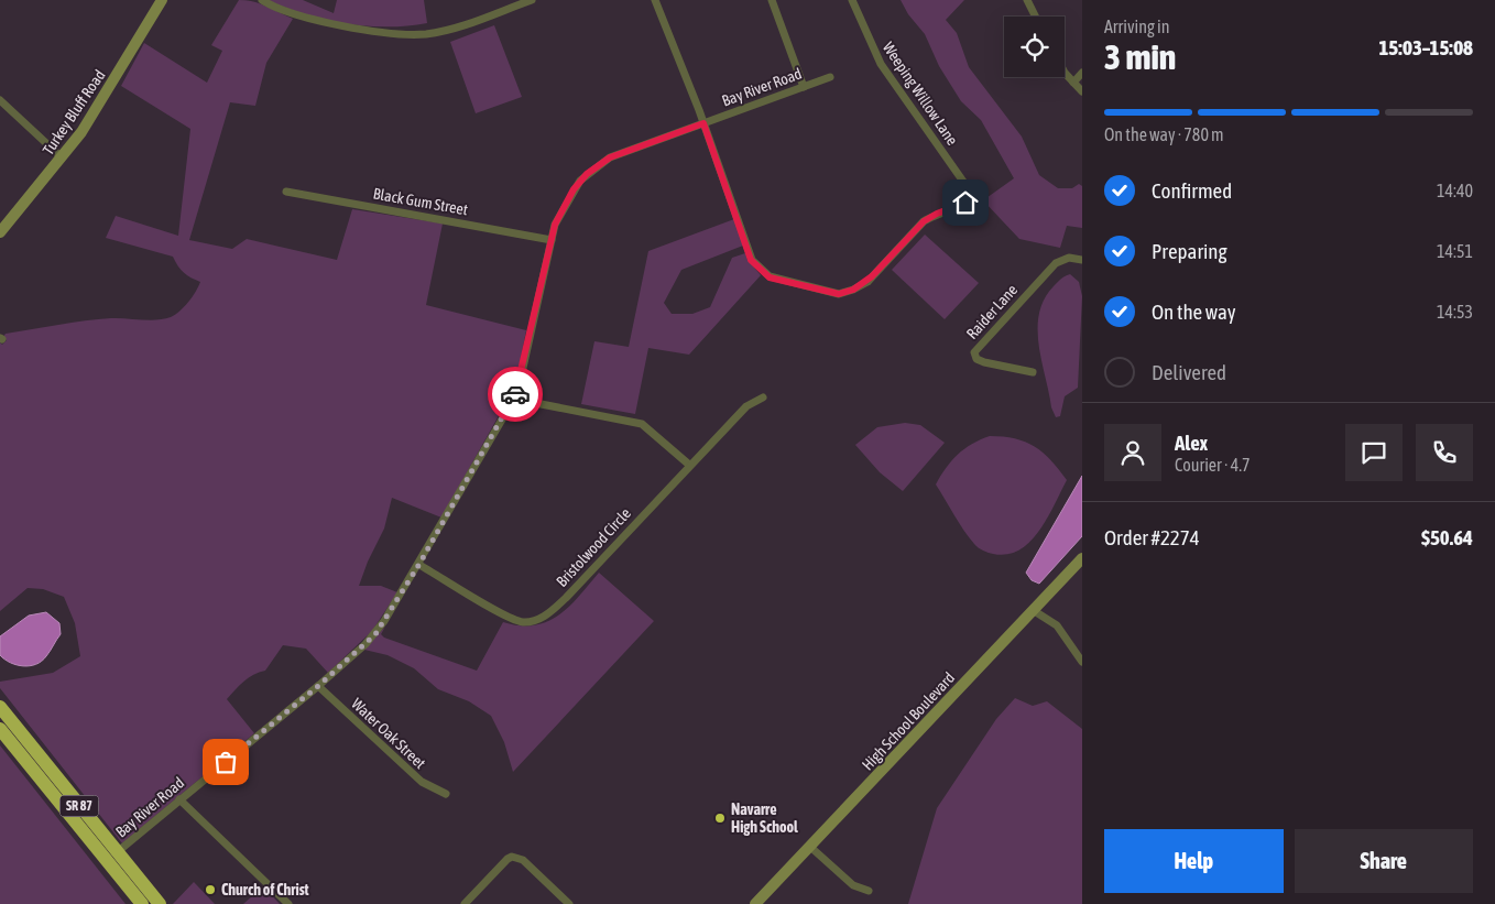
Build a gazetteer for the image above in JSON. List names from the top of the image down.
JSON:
{
  "streets": {
    "highway": ["SR 87"],
    "street": [
      "Bay River Road",
      "Weeping Willow Lane",
      "Turkey Bluff Road",
      "Black Gum Street",
      "Raider Lane",
      "Bristolwood Circle",
      "High School Boulevard",
      "Water Oak Street"
    ]
  },
  "crossings": [
    ["Bay River Road", "Weeping Willow Lane"],
    ["Bay River Road", "Black Gum Street"],
    ["Bay River Road", "Bristolwood Circle"],
    ["Bay River Road", "Water Oak Street"],
    ["Bay River Road", "SR 87"]
  ],
  "places": ["Navarre High School", "Church of Christ"],
  "page": {
    "heading": ["3 min", "Arriving in", "15:03–15:08"],
    "panel": [
      "Alex",
      "Courier · 4.7",
      "Order #2274",
      "$50.64"
    ],
    "bar": "On the way · 780 m",
    "list": [
      ["Confirmed", "14:40"],
      ["Preparing", "14:51"],
      ["On the way", "14:53"],
      "Delivered"
    ],
    "buttons": ["Help", "Share"]
  }
}
